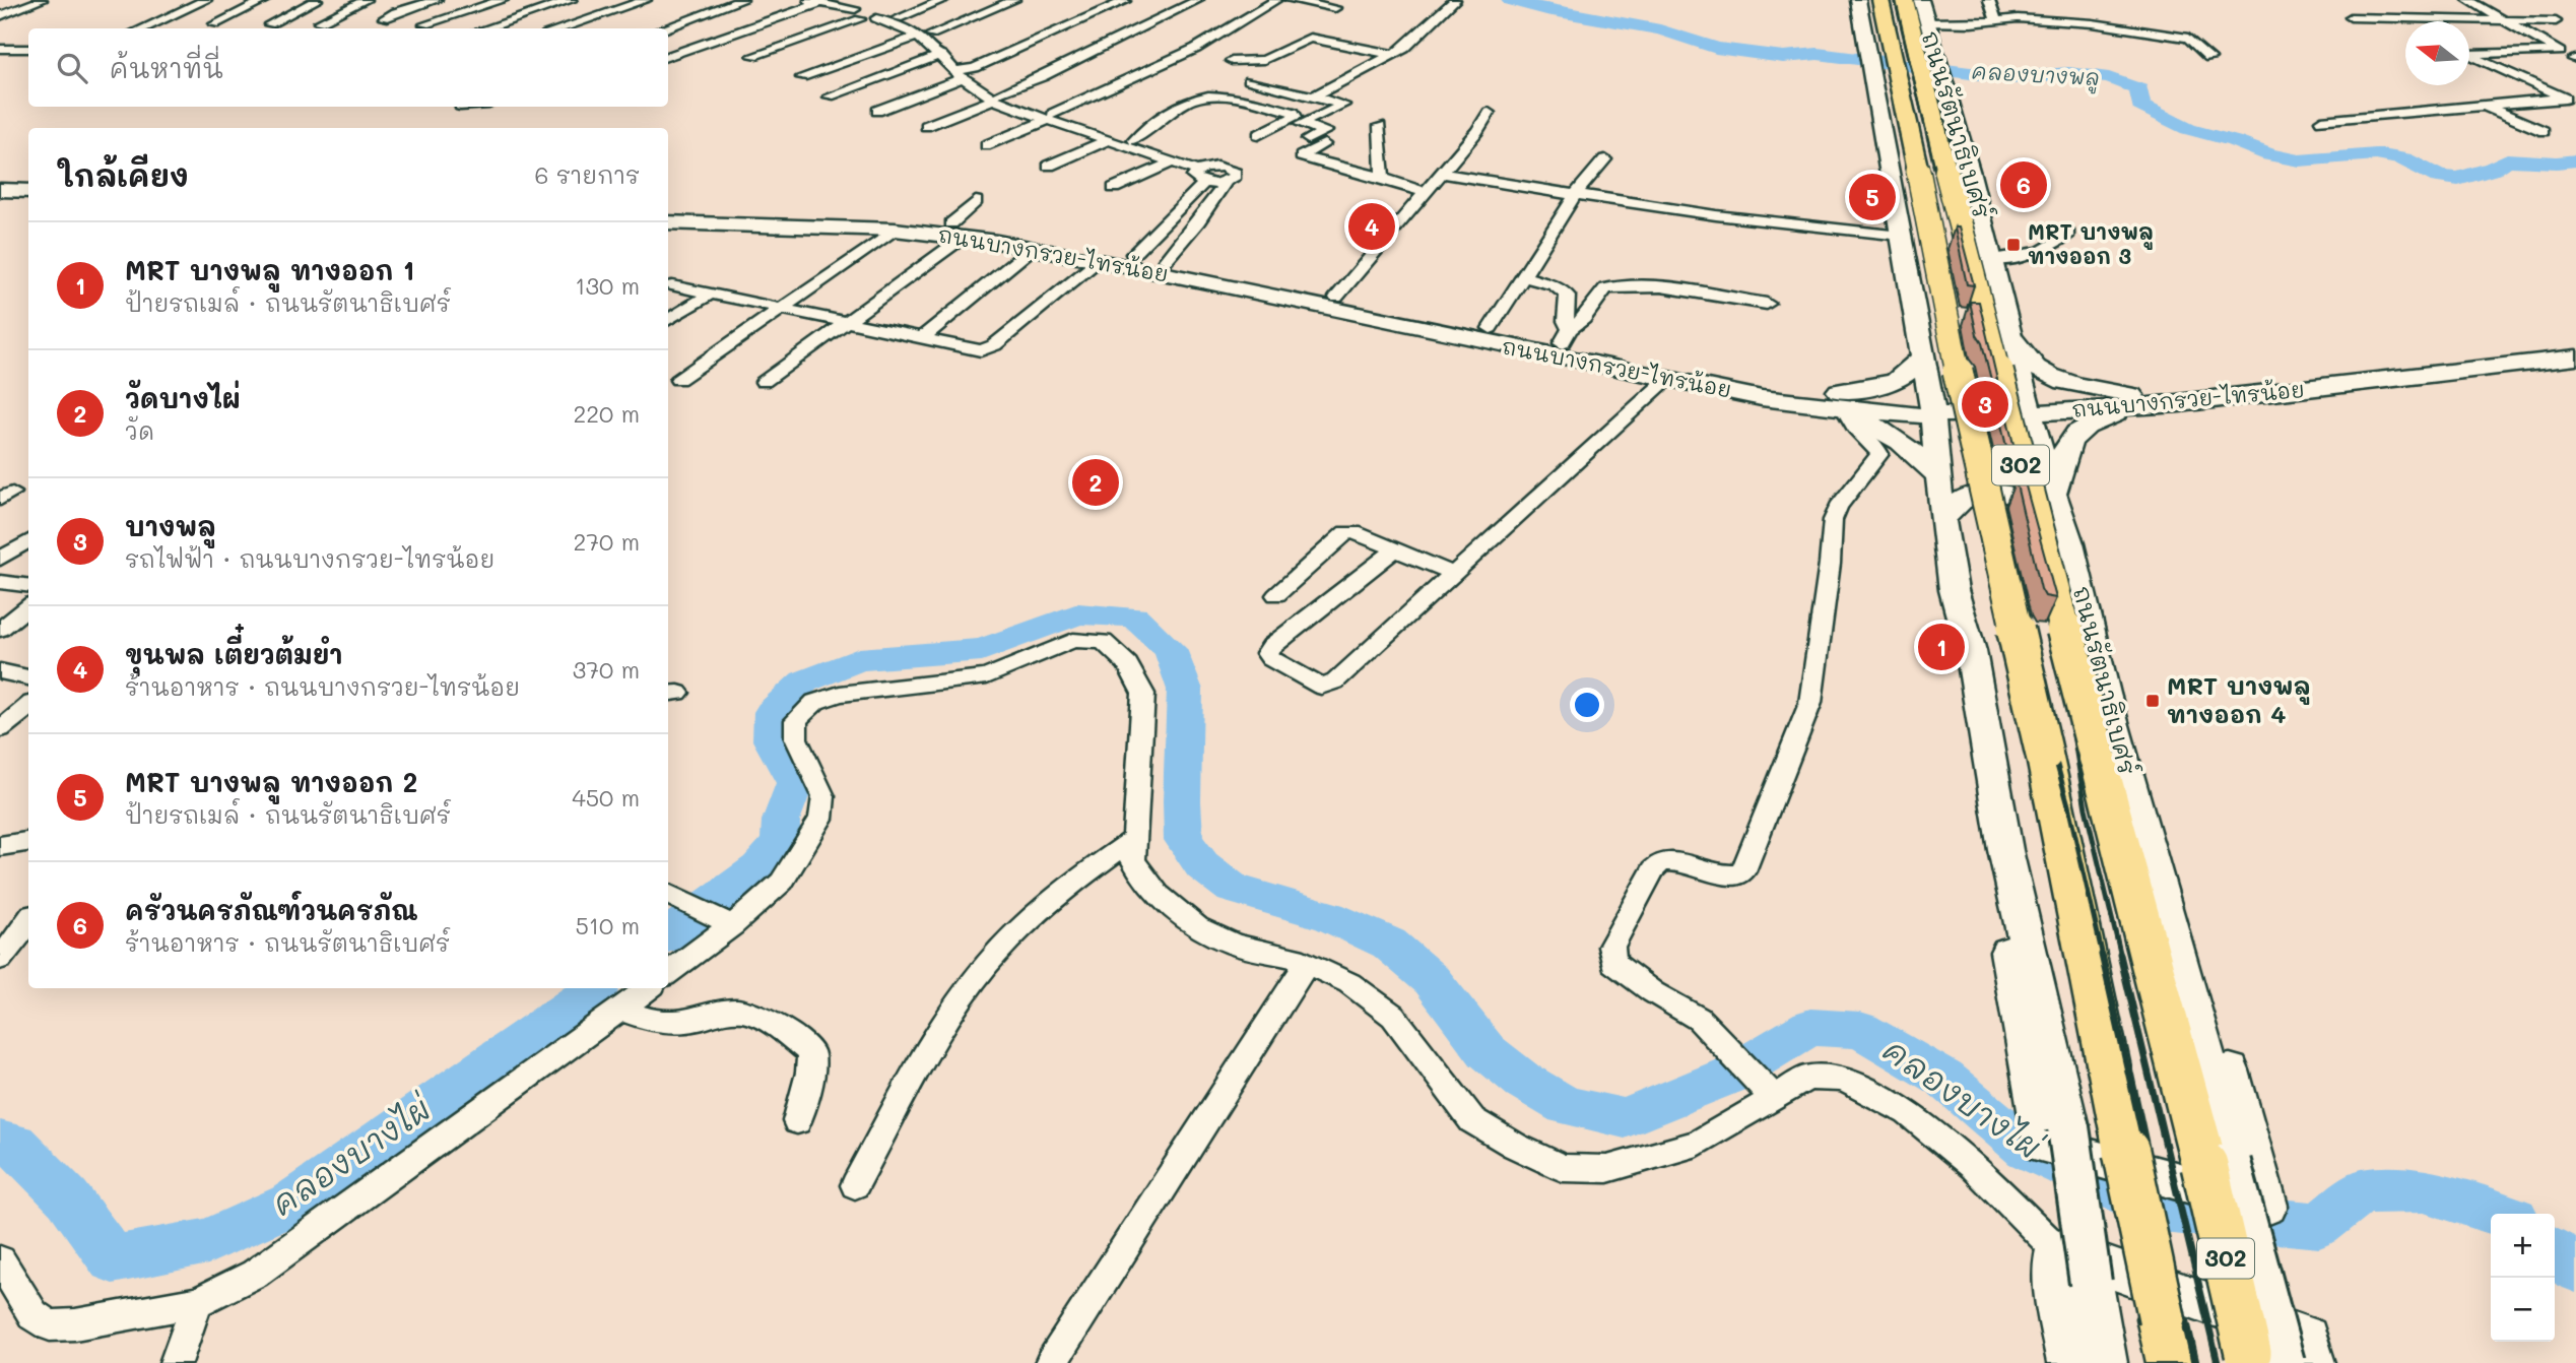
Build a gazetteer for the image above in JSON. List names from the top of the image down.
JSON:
{
  "streets": {
    "main road": ["ถนนรัตนาธิเบศร์", "ถนนบางกรวย-ไทรน้อย", "302"]
  },
  "crossings": [
    ["ถนนรัตนาธิเบศร์", "ถนนบางกรวย-ไทรน้อย"]
  ],
  "water": ["คลองบางพลู", "คลองบางไผ่"],
  "places": {
    "transit": ["MRT บางพลู ทางออก 3", "MRT บางพลู ทางออก 4"]
  },
  "north": "left",
  "page": {
    "search": "ค้นหาที่นี่",
    "heading": ["ใกล้เคียง", "6 รายการ"],
    "pins": [
      "6",
      "5",
      "4",
      "3",
      "2",
      "1"
    ],
    "list": [
      {
        "mark": "1",
        "name": "MRT บางพลู ทางออก 1",
        "note": "ป้ายรถเมล์ · ถนนรัตนาธิเบศร์",
        "value": "130 m"
      },
      {
        "mark": "2",
        "name": "วัดบางไผ่",
        "note": "วัด",
        "value": "220 m"
      },
      {
        "mark": "3",
        "name": "บางพลู",
        "note": "รถไฟฟ้า · ถนนบางกรวย-ไทรน้อย",
        "value": "270 m"
      },
      {
        "mark": "4",
        "name": "ขุนพล เตี๋ยวต้มยำ",
        "note": "ร้านอาหาร · ถนนบางกรวย-ไทรน้อย",
        "value": "370 m"
      },
      {
        "mark": "5",
        "name": "MRT บางพลู ทางออก 2",
        "note": "ป้ายรถเมล์ · ถนนรัตนาธิเบศร์",
        "value": "450 m"
      },
      {
        "mark": "6",
        "name": "ครัวนครภัณฑ์วนครภัณ",
        "note": "ร้านอาหาร · ถนนรัตนาธิเบศร์",
        "value": "510 m"
      }
    ],
    "map_buttons": ["+", "−"]
  }
}
